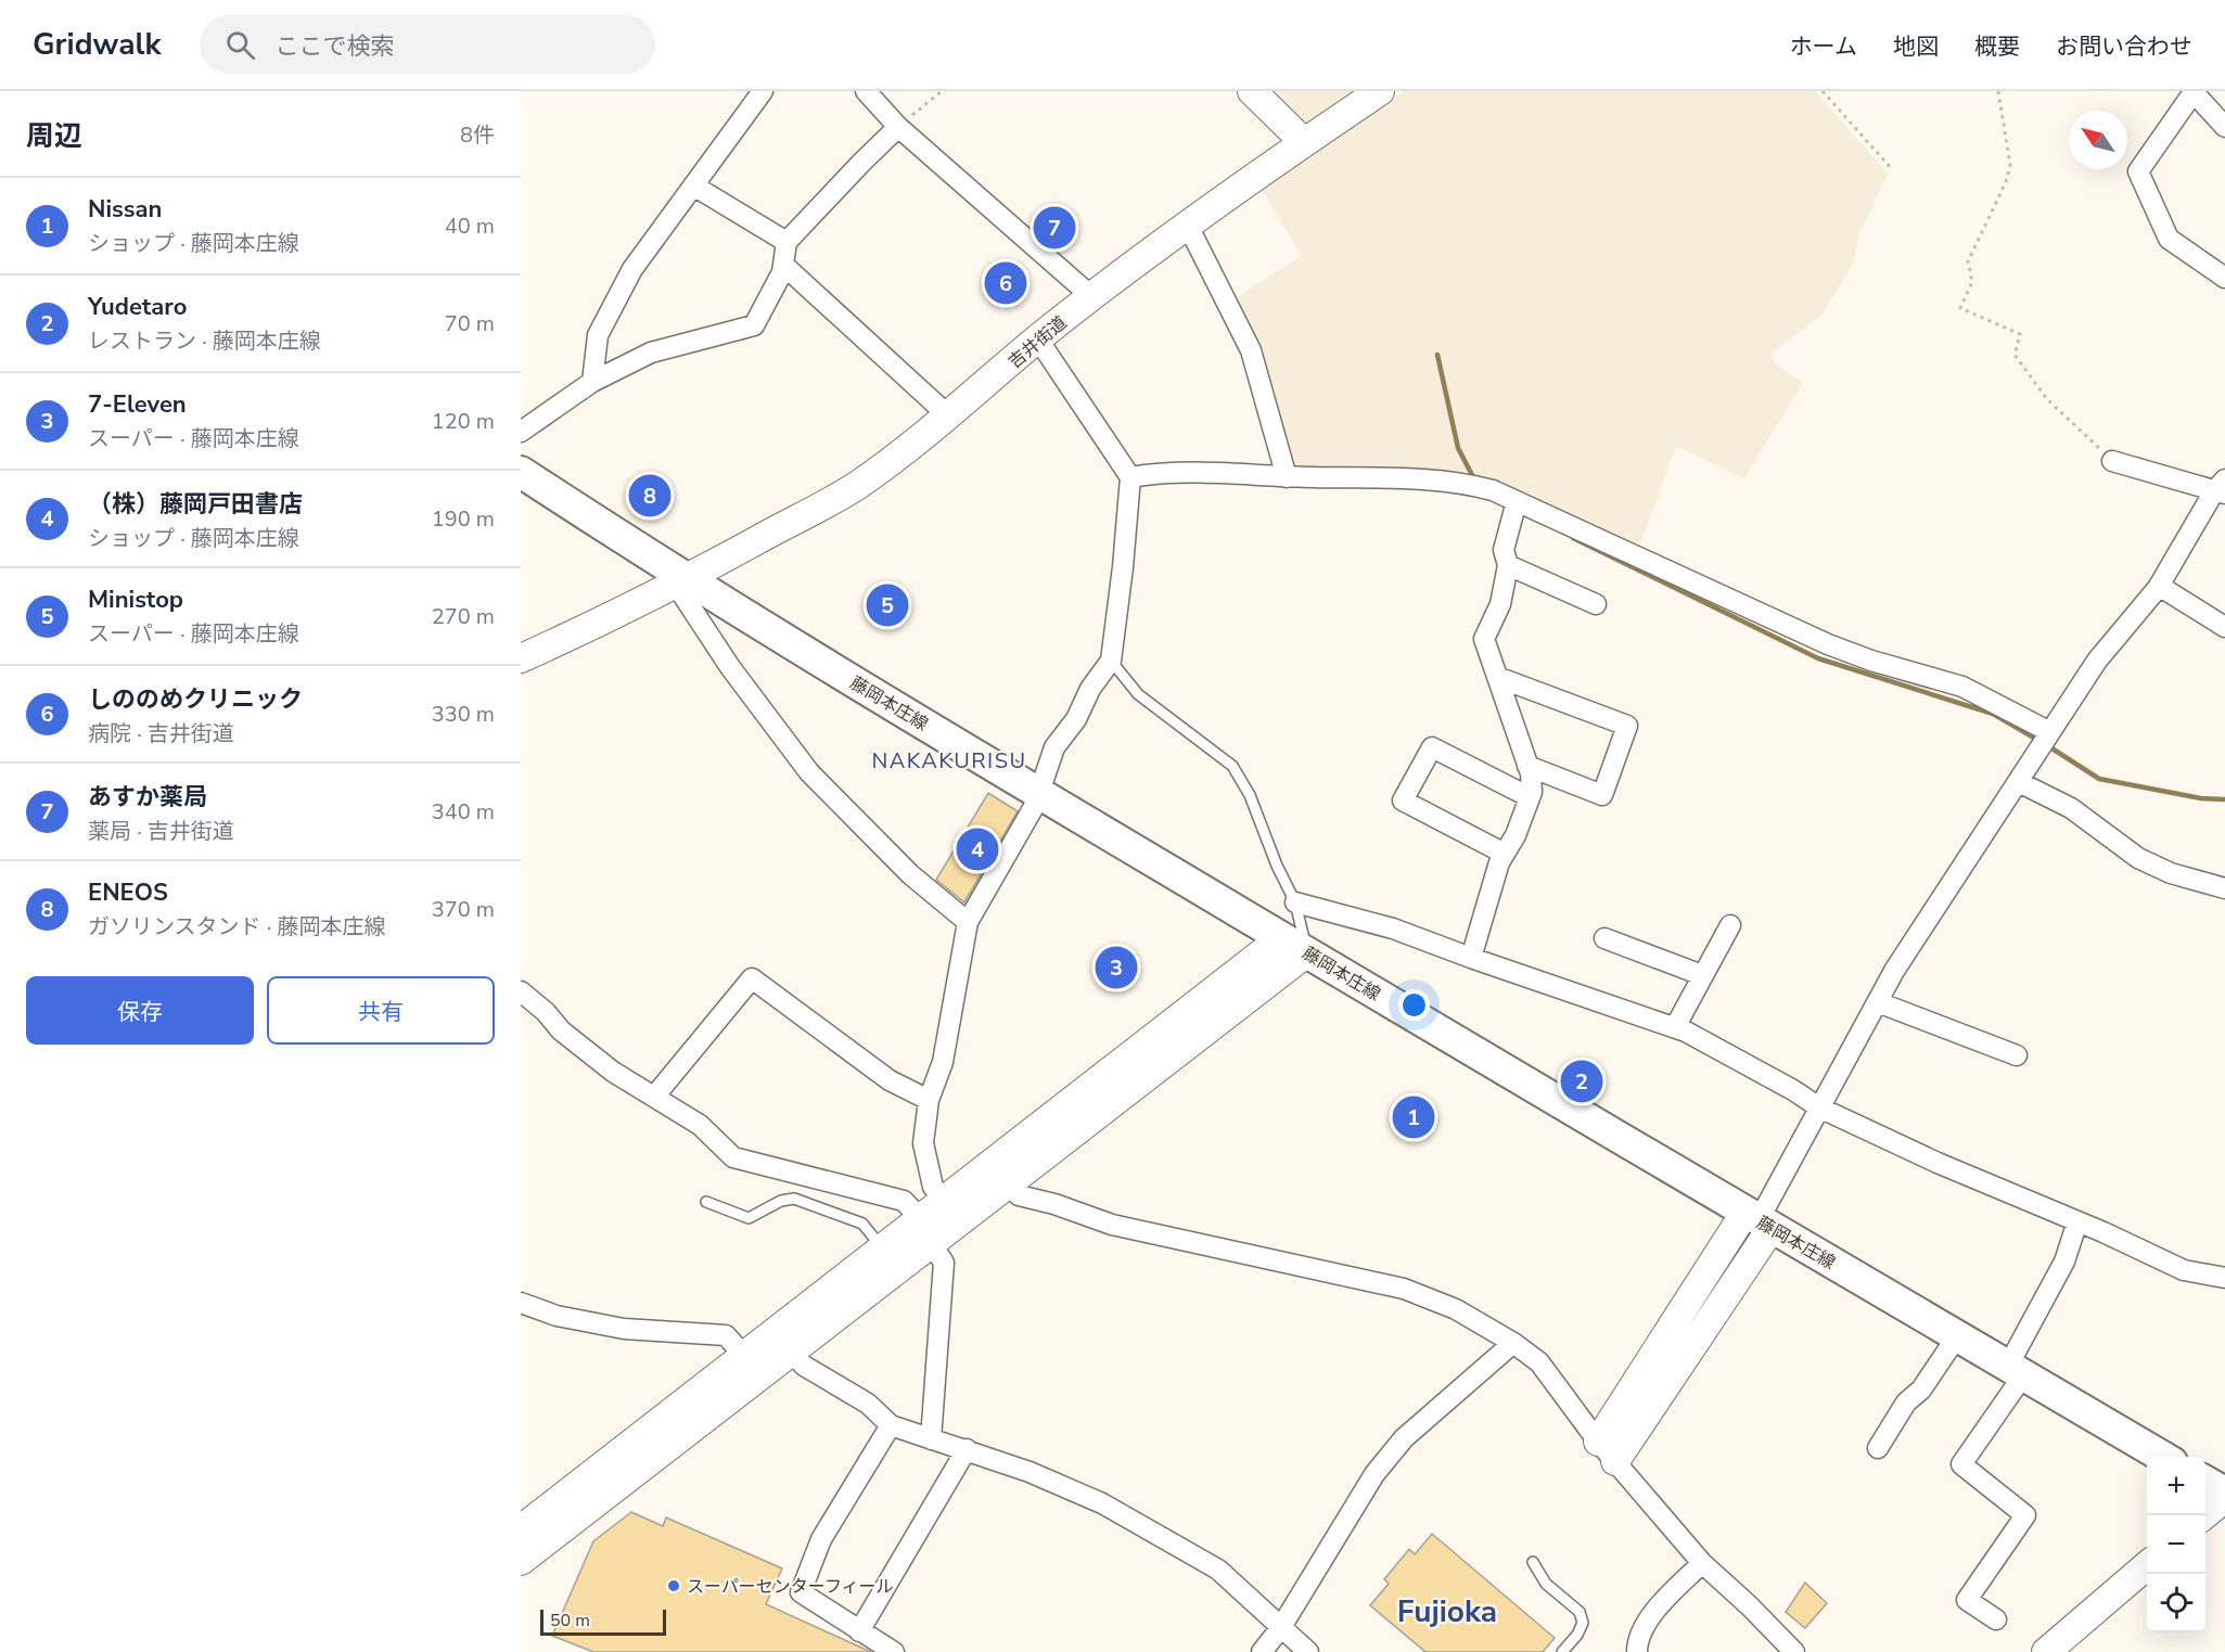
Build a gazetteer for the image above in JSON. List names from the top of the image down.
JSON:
{
  "streets": {
    "main road": ["藤岡本庄線"],
    "street": ["吉井街道"]
  },
  "crossings": [
    ["吉井街道", "藤岡本庄線"]
  ],
  "districts": ["NAKAKURISU", "Fujioka"],
  "places": ["スーパーセンターフィール"],
  "scale_bar": "50 m",
  "north": "top left",
  "page": {
    "header": "Gridwalk",
    "search": "ここで検索",
    "nav": [
      "ホーム",
      "地図",
      "概要",
      "お問い合わせ"
    ],
    "heading": ["周辺", "8件"],
    "list": [
      {
        "mark": "1",
        "name": "Nissan",
        "note": "ショップ · 藤岡本庄線",
        "value": "40 m"
      },
      {
        "mark": "2",
        "name": "Yudetaro",
        "note": "レストラン · 藤岡本庄線",
        "value": "70 m"
      },
      {
        "mark": "3",
        "name": "7-Eleven",
        "note": "スーパー · 藤岡本庄線",
        "value": "120 m"
      },
      {
        "mark": "4",
        "name": "（株）藤岡戸田書店",
        "note": "ショップ · 藤岡本庄線",
        "value": "190 m"
      },
      {
        "mark": "5",
        "name": "Ministop",
        "note": "スーパー · 藤岡本庄線",
        "value": "270 m"
      },
      {
        "mark": "6",
        "name": "しののめクリニック",
        "note": "病院 · 吉井街道",
        "value": "330 m"
      },
      {
        "mark": "7",
        "name": "あすか薬局",
        "note": "薬局 · 吉井街道",
        "value": "340 m"
      },
      {
        "mark": "8",
        "name": "ENEOS",
        "note": "ガソリンスタンド · 藤岡本庄線",
        "value": "370 m"
      }
    ],
    "pins": [
      "7",
      "6",
      "8",
      "5",
      "4",
      "3",
      "2",
      "1"
    ],
    "buttons": ["保存", "共有"],
    "map_buttons": ["+", "−"],
    "scale": "50 m"
  }
}
